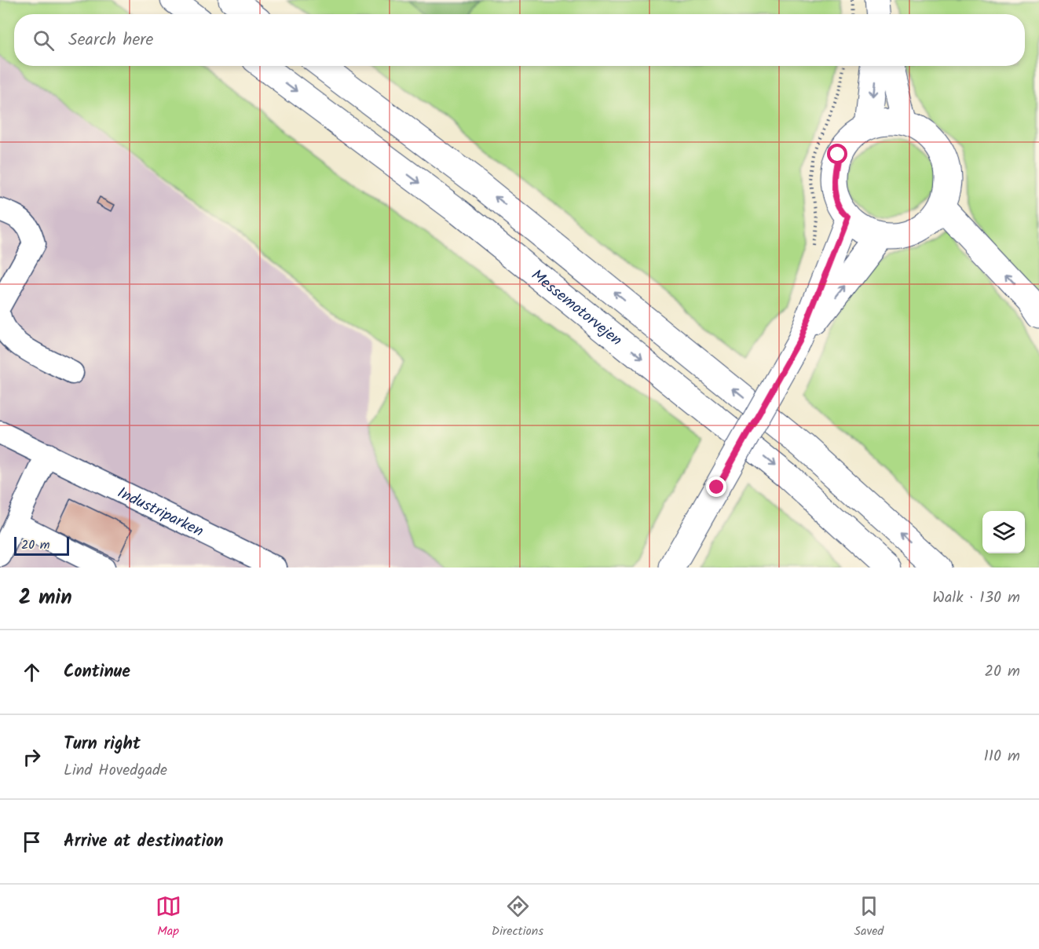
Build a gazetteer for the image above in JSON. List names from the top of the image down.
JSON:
{
  "streets": {
    "main road": ["Messemotorvejen"],
    "street": ["Industriparken"]
  },
  "scale_bar": "20 m",
  "page": {
    "search": "Search here",
    "scale": "20 m",
    "heading": ["2 min", "Walk · 130 m"],
    "list": [
      ["Continue", "20 m"],
      ["Turn right", "Lind Hovedgade", "110 m"],
      "Arrive at destination"
    ],
    "nav": ["Map", "Directions", "Saved"]
  }
}
